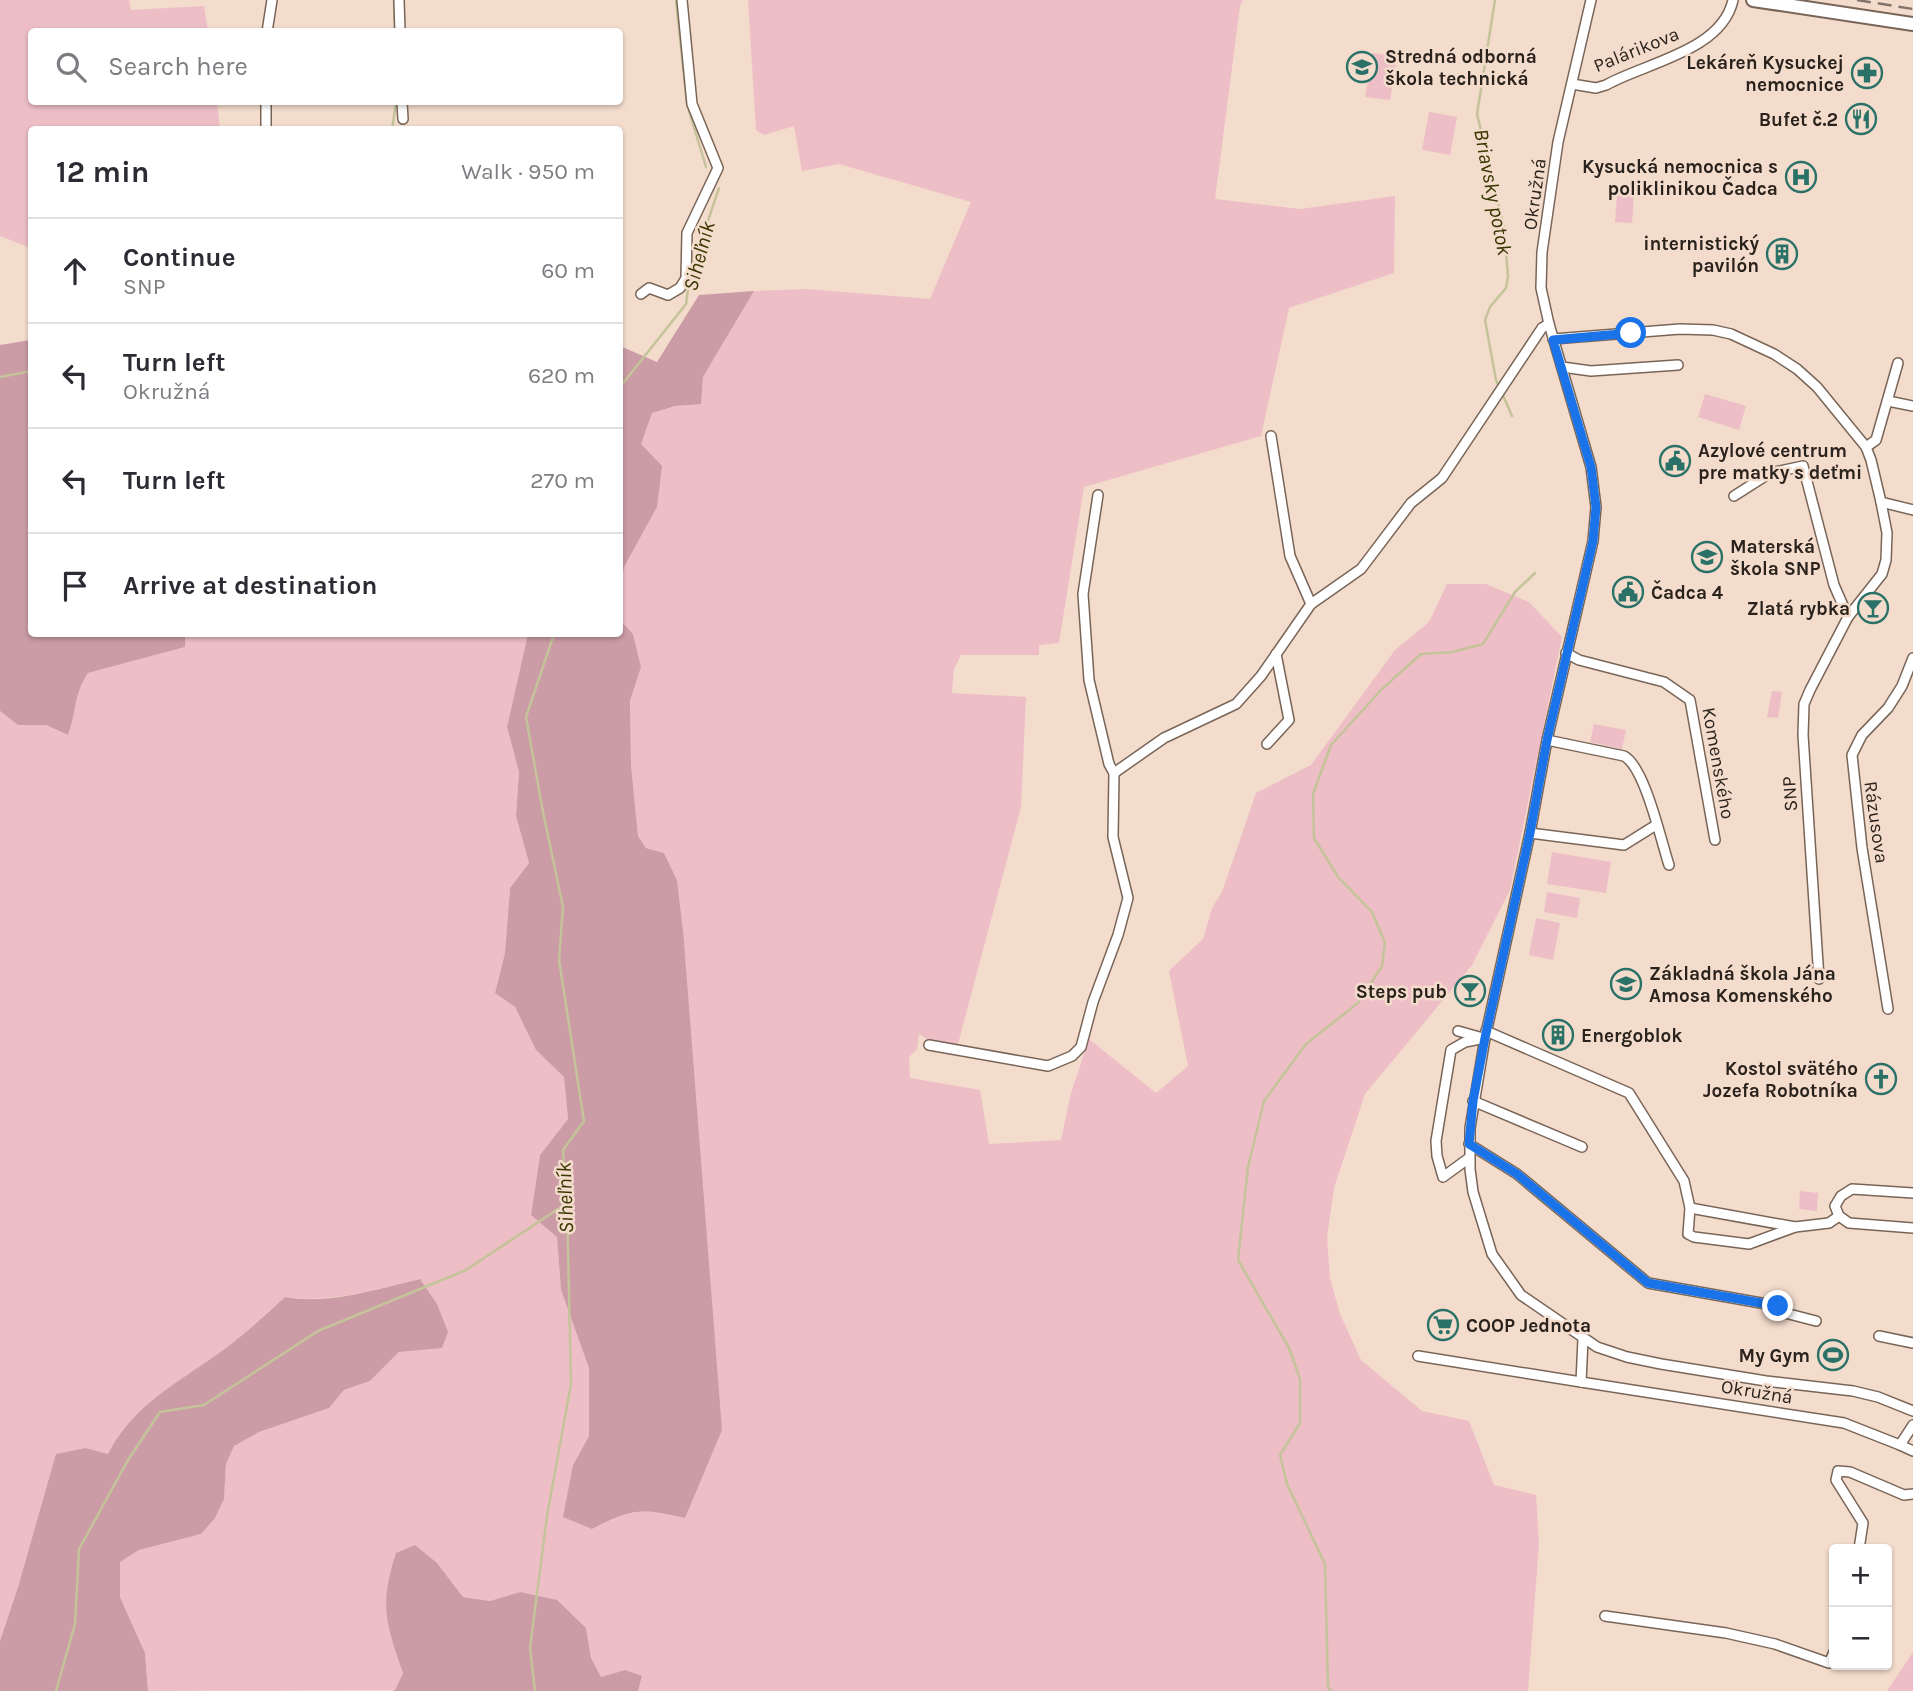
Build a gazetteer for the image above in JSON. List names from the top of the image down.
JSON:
{
  "streets": {
    "street": [
      "Palárikova",
      "Okružná",
      "Komenského",
      "SNP",
      "Rázusova"
    ]
  },
  "crossings": [
    ["Palárikova", "Okružná"],
    ["Okružná", "Komenského"],
    ["Okružná", "SNP"]
  ],
  "water": ["Briavsky potok", "Siheľník"],
  "places": {
    "school or university": ["Stredná odborná škola technická", "Materská škola SNP", "Základná škola Jána Amosa Komenského"],
    "pharmacy": ["Lekáreň Kysuckej nemocnice"],
    "restaurant": ["Bufet č.2"],
    "hospital": ["Kysucká nemocnica s poliklinikou Čadca"],
    "building": ["internistický pavilón", "Energoblok"],
    "public building": ["Azylové centrum pre matky s deťmi", "Čadca 4"],
    "bar": ["Zlatá rybka", "Steps pub"],
    "church": ["Kostol svätého Jozefa Robotníka"],
    "supermarket": ["COOP Jednota"],
    "sports": ["My Gym"]
  },
  "page": {
    "search": "Search here",
    "heading": ["12 min", "Walk · 950 m"],
    "list": [
      ["Continue", "SNP", "60 m"],
      ["Turn left", "Okružná", "620 m"],
      ["Turn left", "270 m"],
      "Arrive at destination"
    ],
    "map_buttons": ["+", "−"]
  }
}
